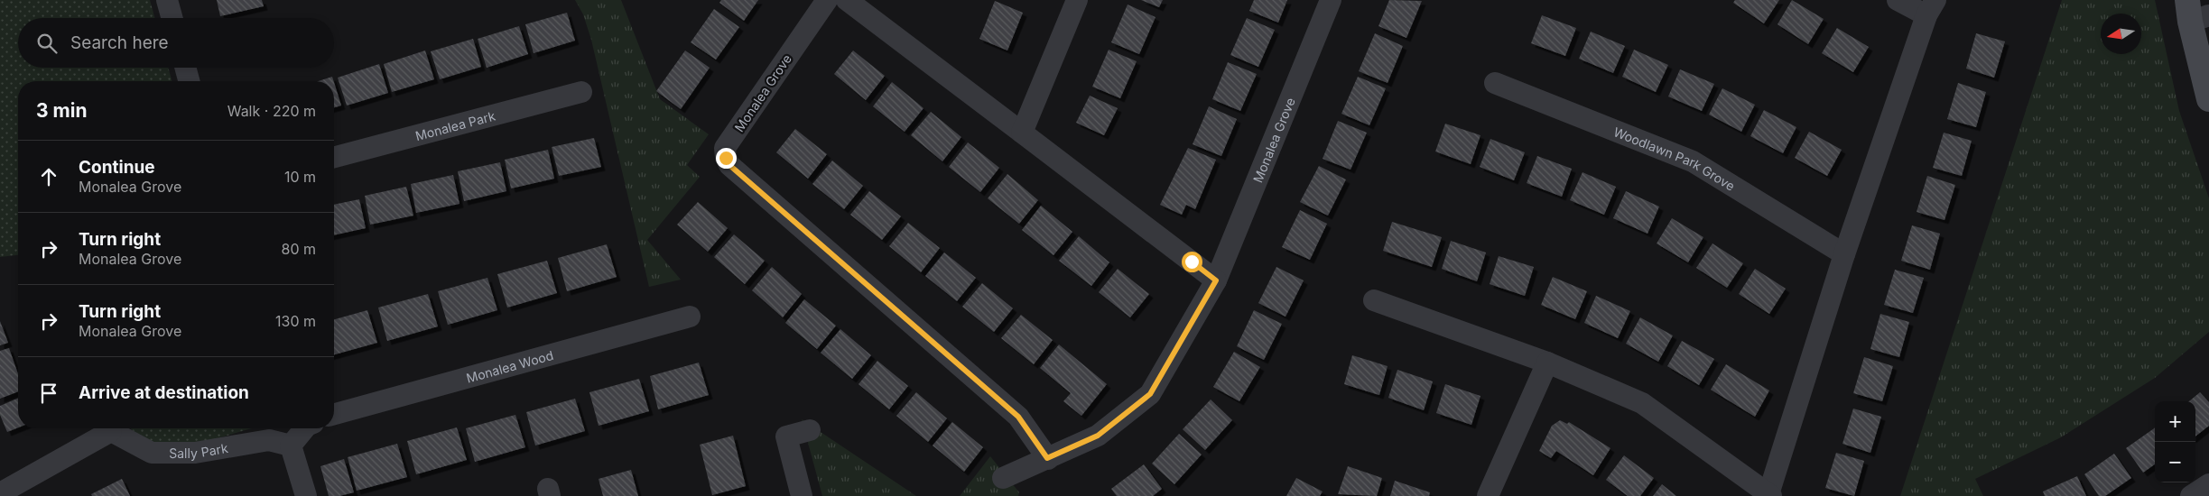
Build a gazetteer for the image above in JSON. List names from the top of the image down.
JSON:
{
  "streets": {
    "street": [
      "Monalea Grove",
      "Monalea Park",
      "Woodlawn Park Grove",
      "Monalea Wood",
      "Sally Park"
    ]
  },
  "north": "left",
  "page": {
    "search": "Search here",
    "heading": ["3 min", "Walk · 220 m"],
    "list": [
      ["Continue", "Monalea Grove", "10 m"],
      ["Turn right", "Monalea Grove", "80 m"],
      ["Turn right", "Monalea Grove", "130 m"],
      "Arrive at destination"
    ],
    "map_buttons": ["+", "−"]
  }
}
